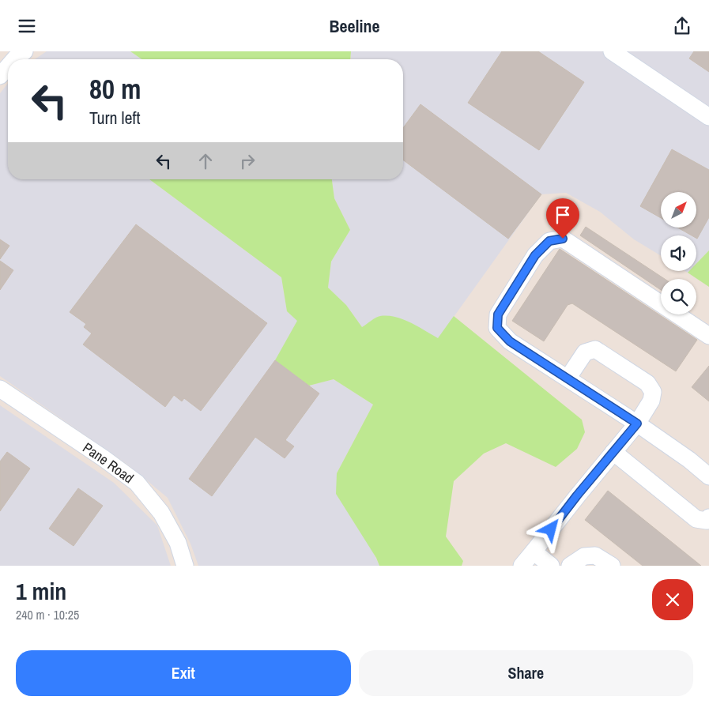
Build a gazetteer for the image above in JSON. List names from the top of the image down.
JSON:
{
  "streets": {
    "street": ["Pane Road"]
  },
  "north": "top right",
  "page": {
    "header": "Beeline",
    "turn": ["80 m", "Turn left"],
    "heading": ["1 min", "240 m · 10:25"],
    "buttons": ["Exit", "Share"]
  }
}
